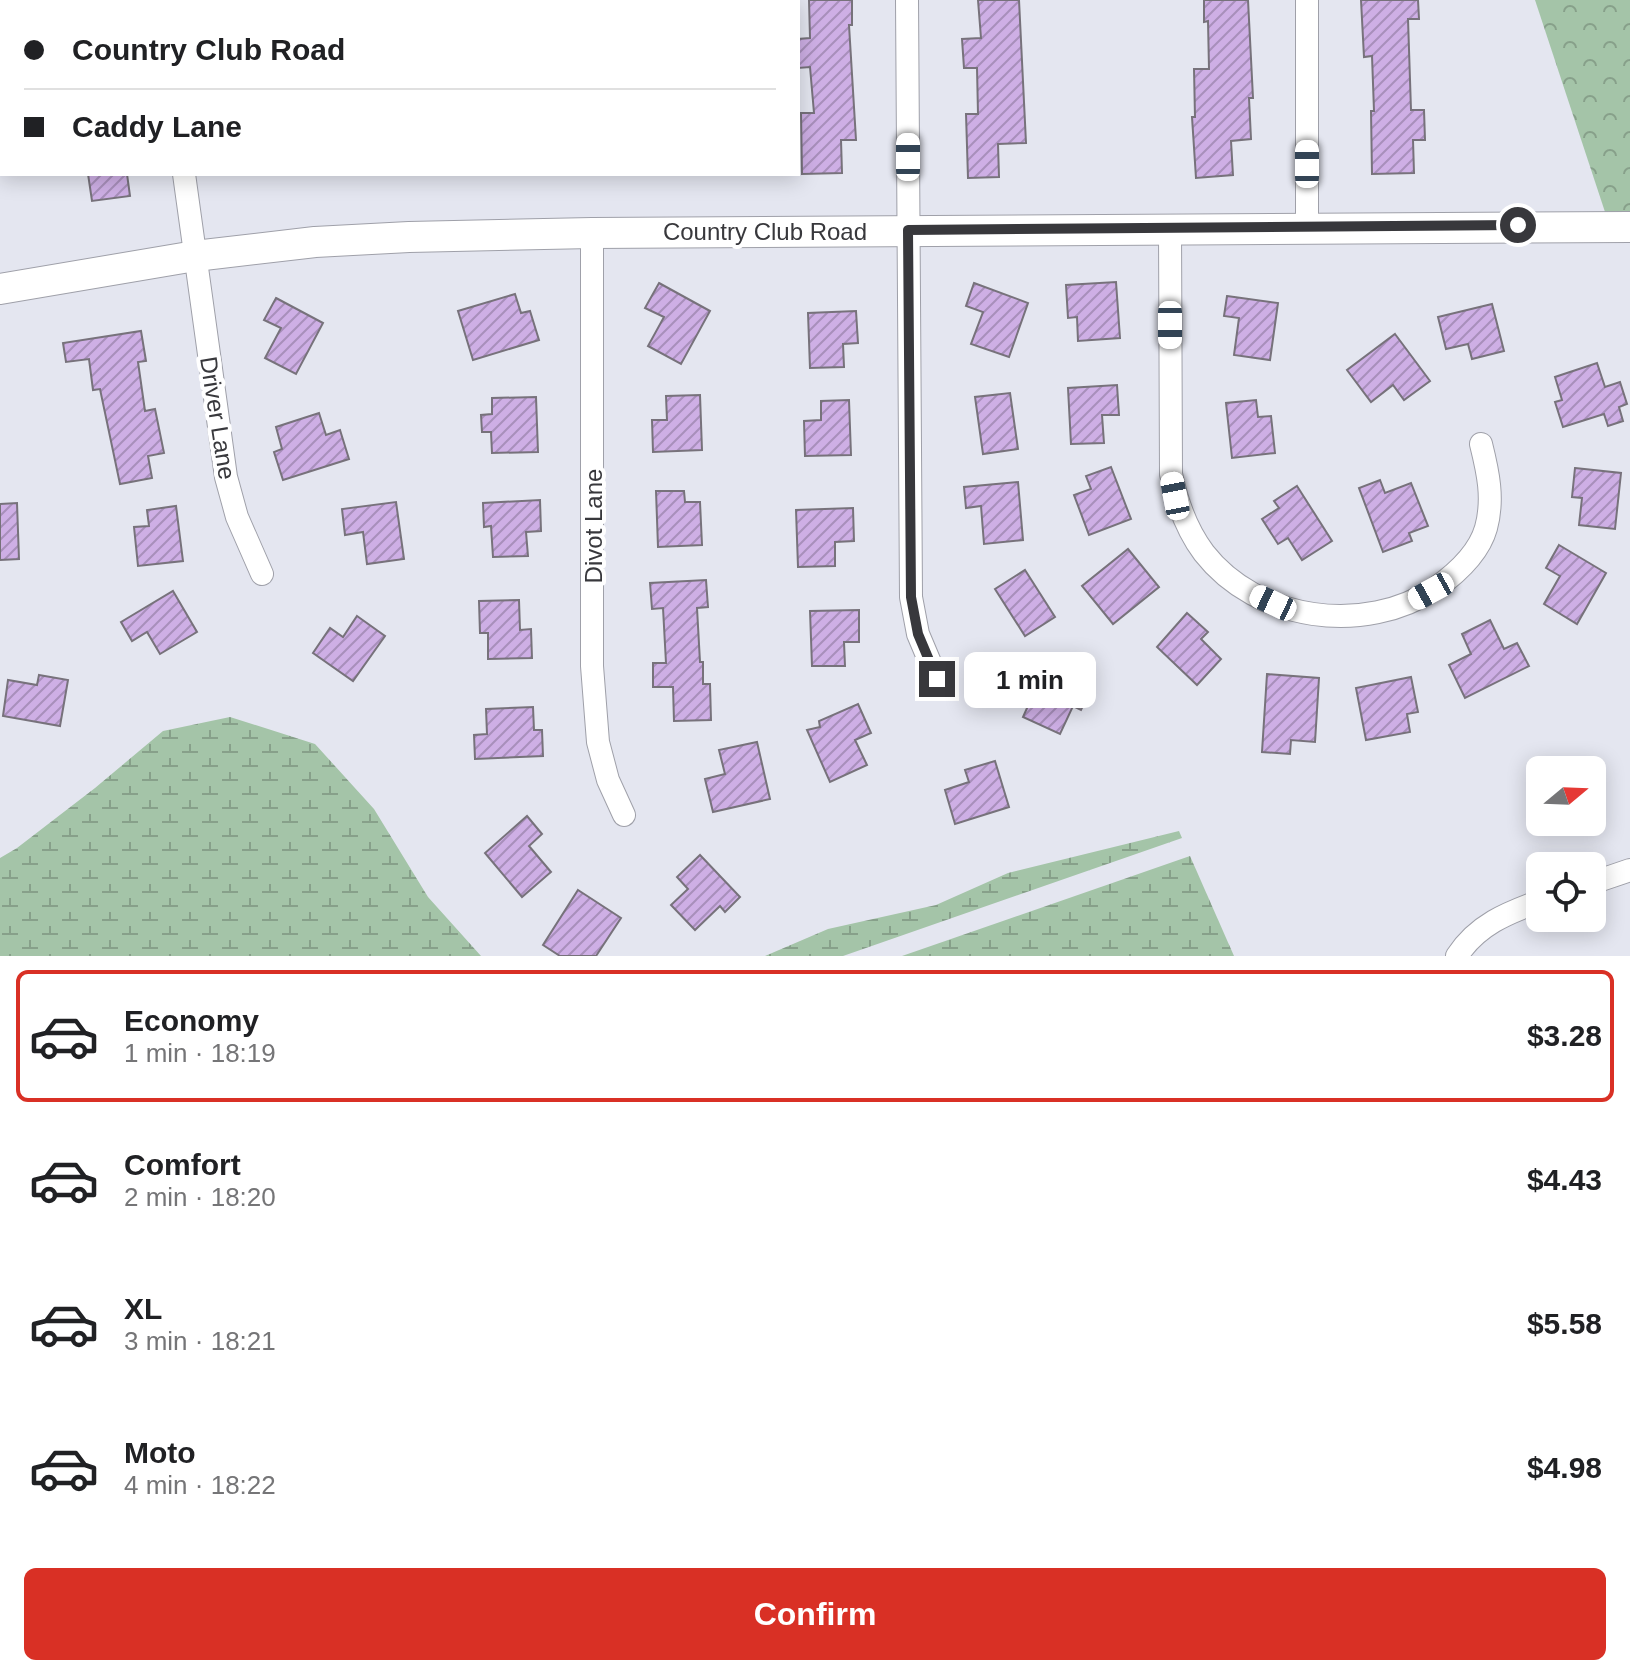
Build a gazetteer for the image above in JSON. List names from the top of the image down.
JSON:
{
  "streets": {
    "street": ["Country Club Road", "Driver Lane", "Divot Lane"]
  },
  "crossings": [
    ["Country Club Road", "Driver Lane"],
    ["Country Club Road", "Divot Lane"]
  ],
  "north": "right",
  "page": {
    "banner": ["Country Club Road", "Caddy Lane"],
    "bubble": "1 min",
    "list": [
      {
        "name": "Economy",
        "note": "1 min · 18:19",
        "value": "$3.28"
      },
      {
        "name": "Comfort",
        "note": "2 min · 18:20",
        "value": "$4.43"
      },
      {
        "name": "XL",
        "note": "3 min · 18:21",
        "value": "$5.58"
      },
      {
        "name": "Moto",
        "note": "4 min · 18:22",
        "value": "$4.98"
      }
    ],
    "buttons": "Confirm"
  }
}
